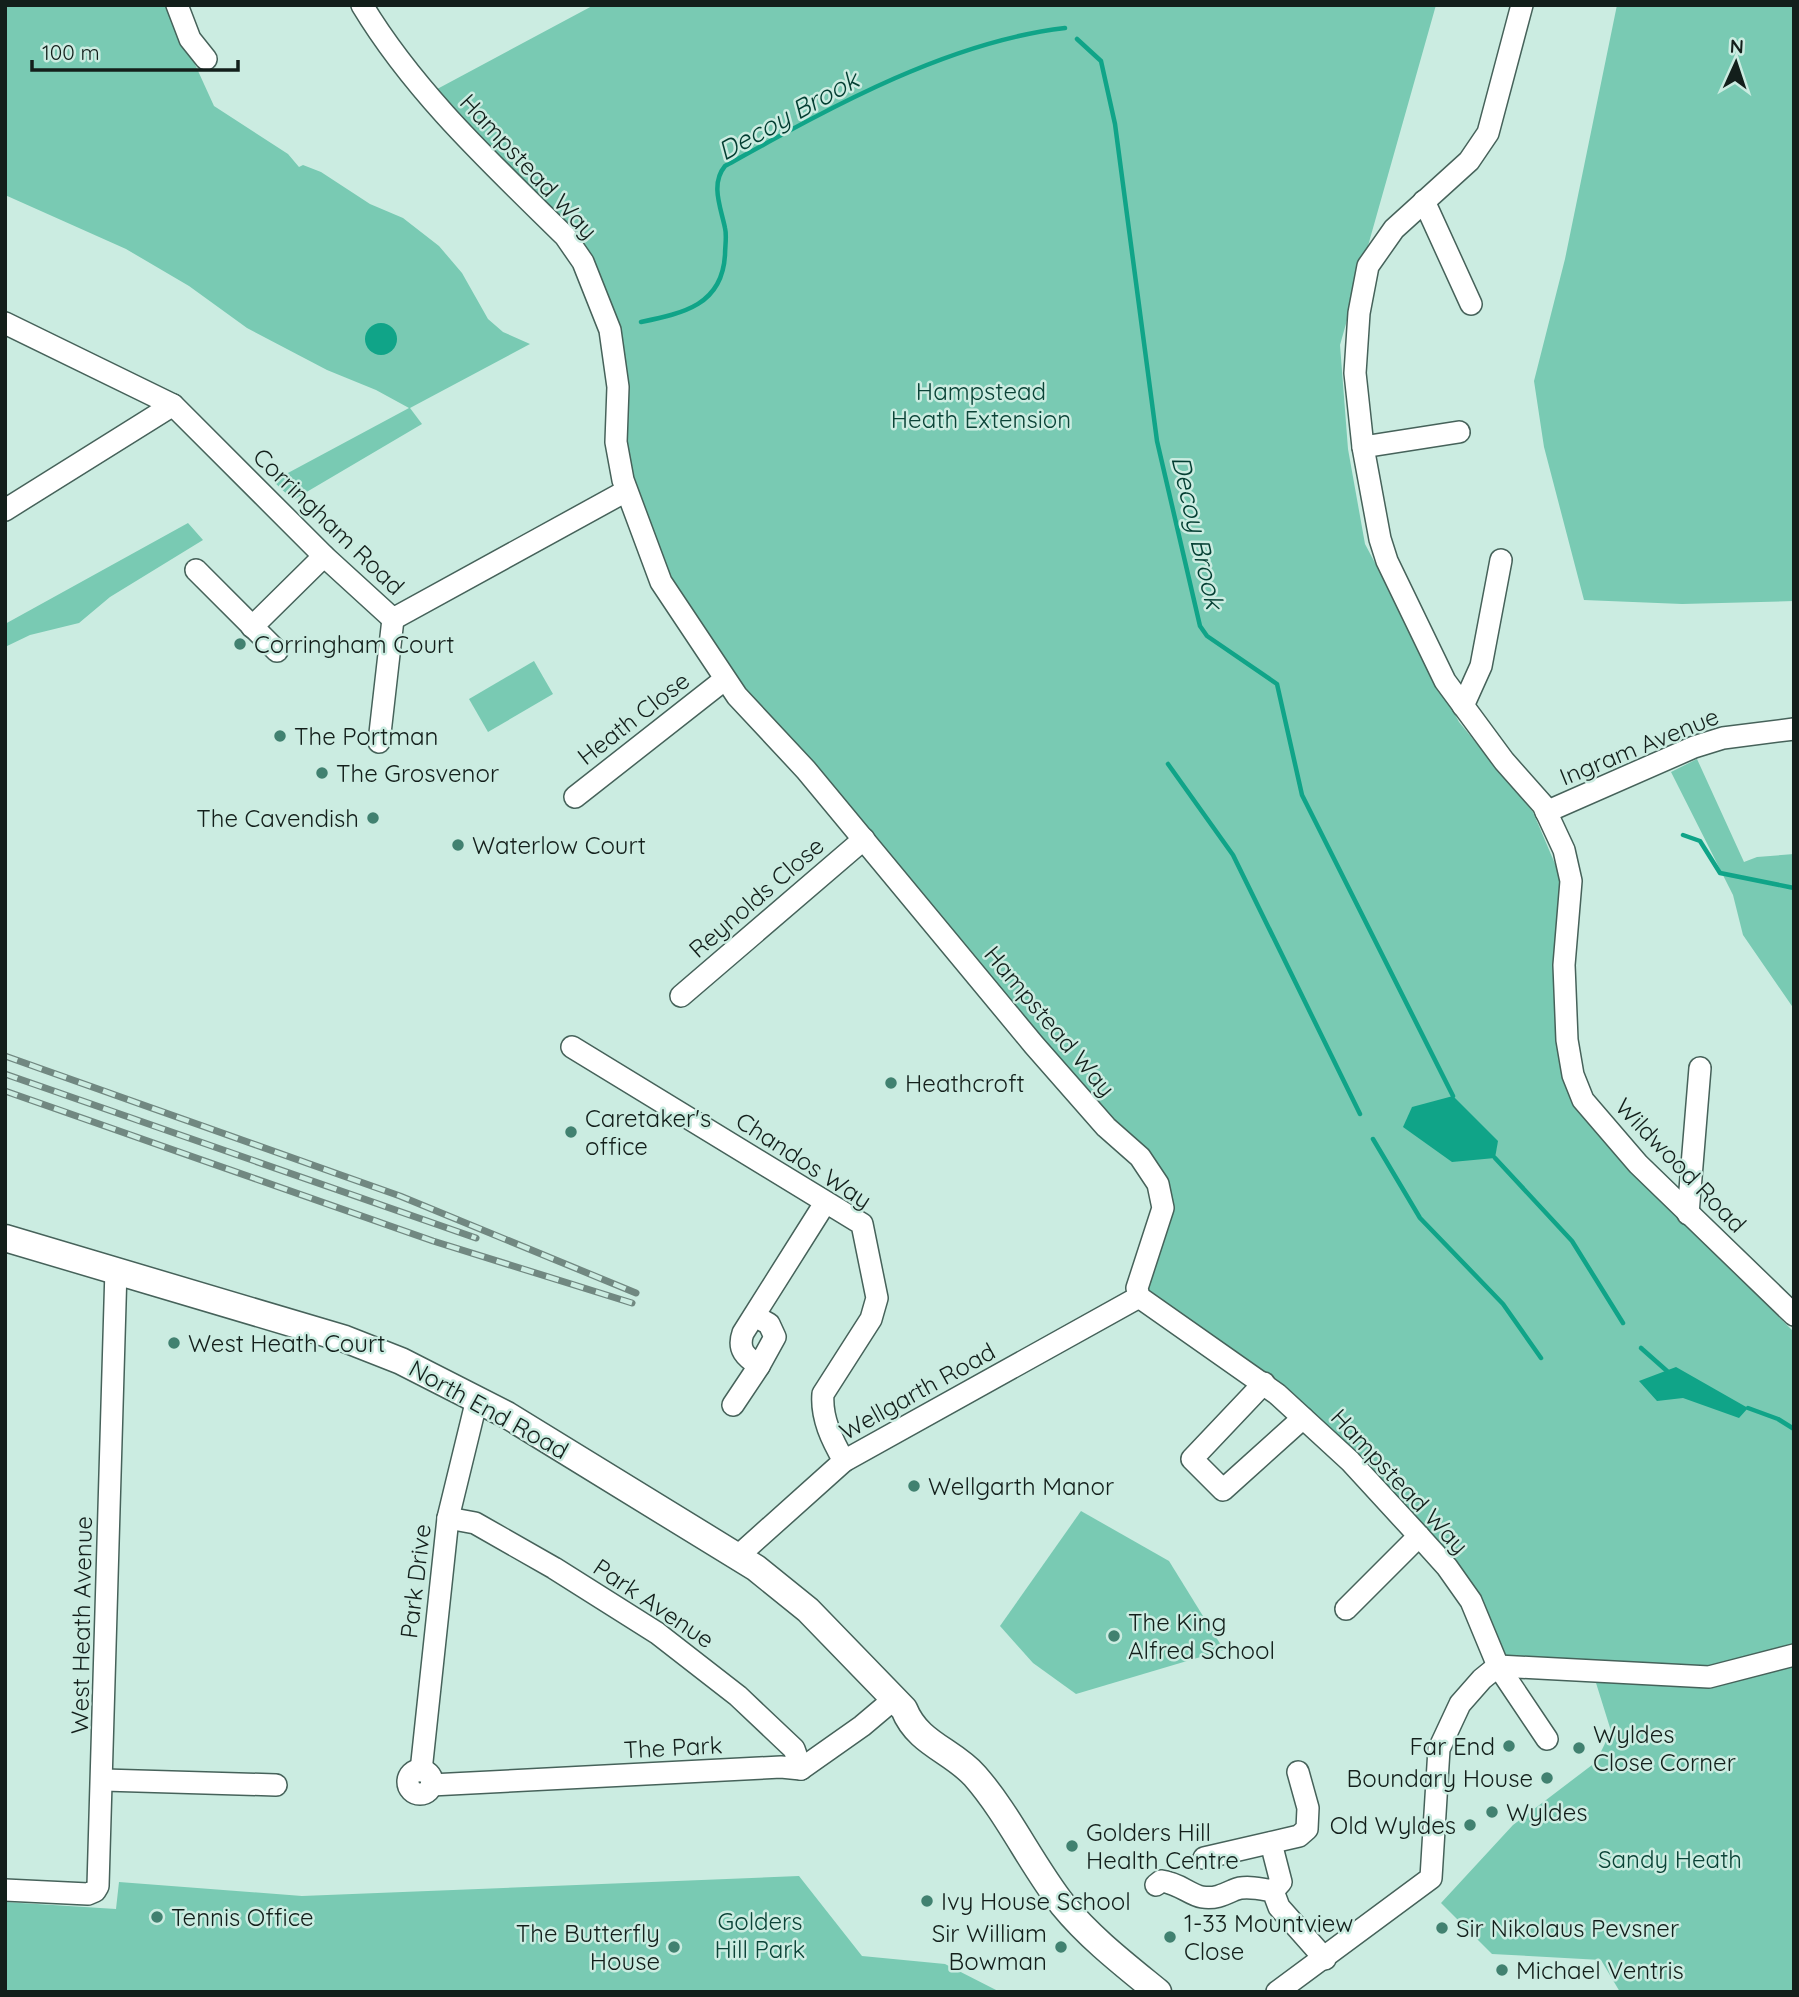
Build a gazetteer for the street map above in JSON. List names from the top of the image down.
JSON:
{
  "streets": {
    "main road": ["North End Road"],
    "street": [
      "Hampstead Way",
      "Corringham Road",
      "Heath Close",
      "Ingram Avenue",
      "Reynolds Close",
      "Chandos Way",
      "Wildwood Road",
      "Wellgarth Road",
      "Park Drive",
      "Park Avenue",
      "West Heath Avenue",
      "The Park"
    ]
  },
  "crossings": [
    ["Hampstead Way", "Corringham Road"],
    ["Hampstead Way", "Heath Close"],
    ["Hampstead Way", "Reynolds Close"],
    ["Hampstead Way", "Wellgarth Road"],
    ["Ingram Avenue", "Wildwood Road"],
    ["Chandos Way", "Wellgarth Road"],
    ["Wellgarth Road", "North End Road"],
    ["North End Road", "Park Drive"],
    ["North End Road", "West Heath Avenue"],
    ["Park Drive", "Park Avenue"],
    ["Park Drive", "The Park"],
    ["Park Avenue", "The Park"]
  ],
  "water": ["Decoy Brook"],
  "parks": ["Hampstead Heath Extension", "Sandy Heath", "Golders Hill Park"],
  "places": [
    "Corringham Court",
    "The Portman",
    "The Grosvenor",
    "The Cavendish",
    "Waterlow Court",
    "Heathcroft",
    "Caretaker's office",
    "West Heath Court",
    "Wellgarth Manor",
    "The King Alfred School",
    "Far End",
    "Wyldes Close Corner",
    "Boundary House",
    "Wyldes",
    "Old Wyldes",
    "Golders Hill Health Centre",
    "Ivy House School",
    "Tennis Office",
    "Sir Nikolaus Pevsner",
    "1-33 Mountview Close",
    "The Butterfly House",
    "Sir William Bowman",
    "Michael Ventris"
  ],
  "scale_bar": "100 m",
  "north": "top"
}
